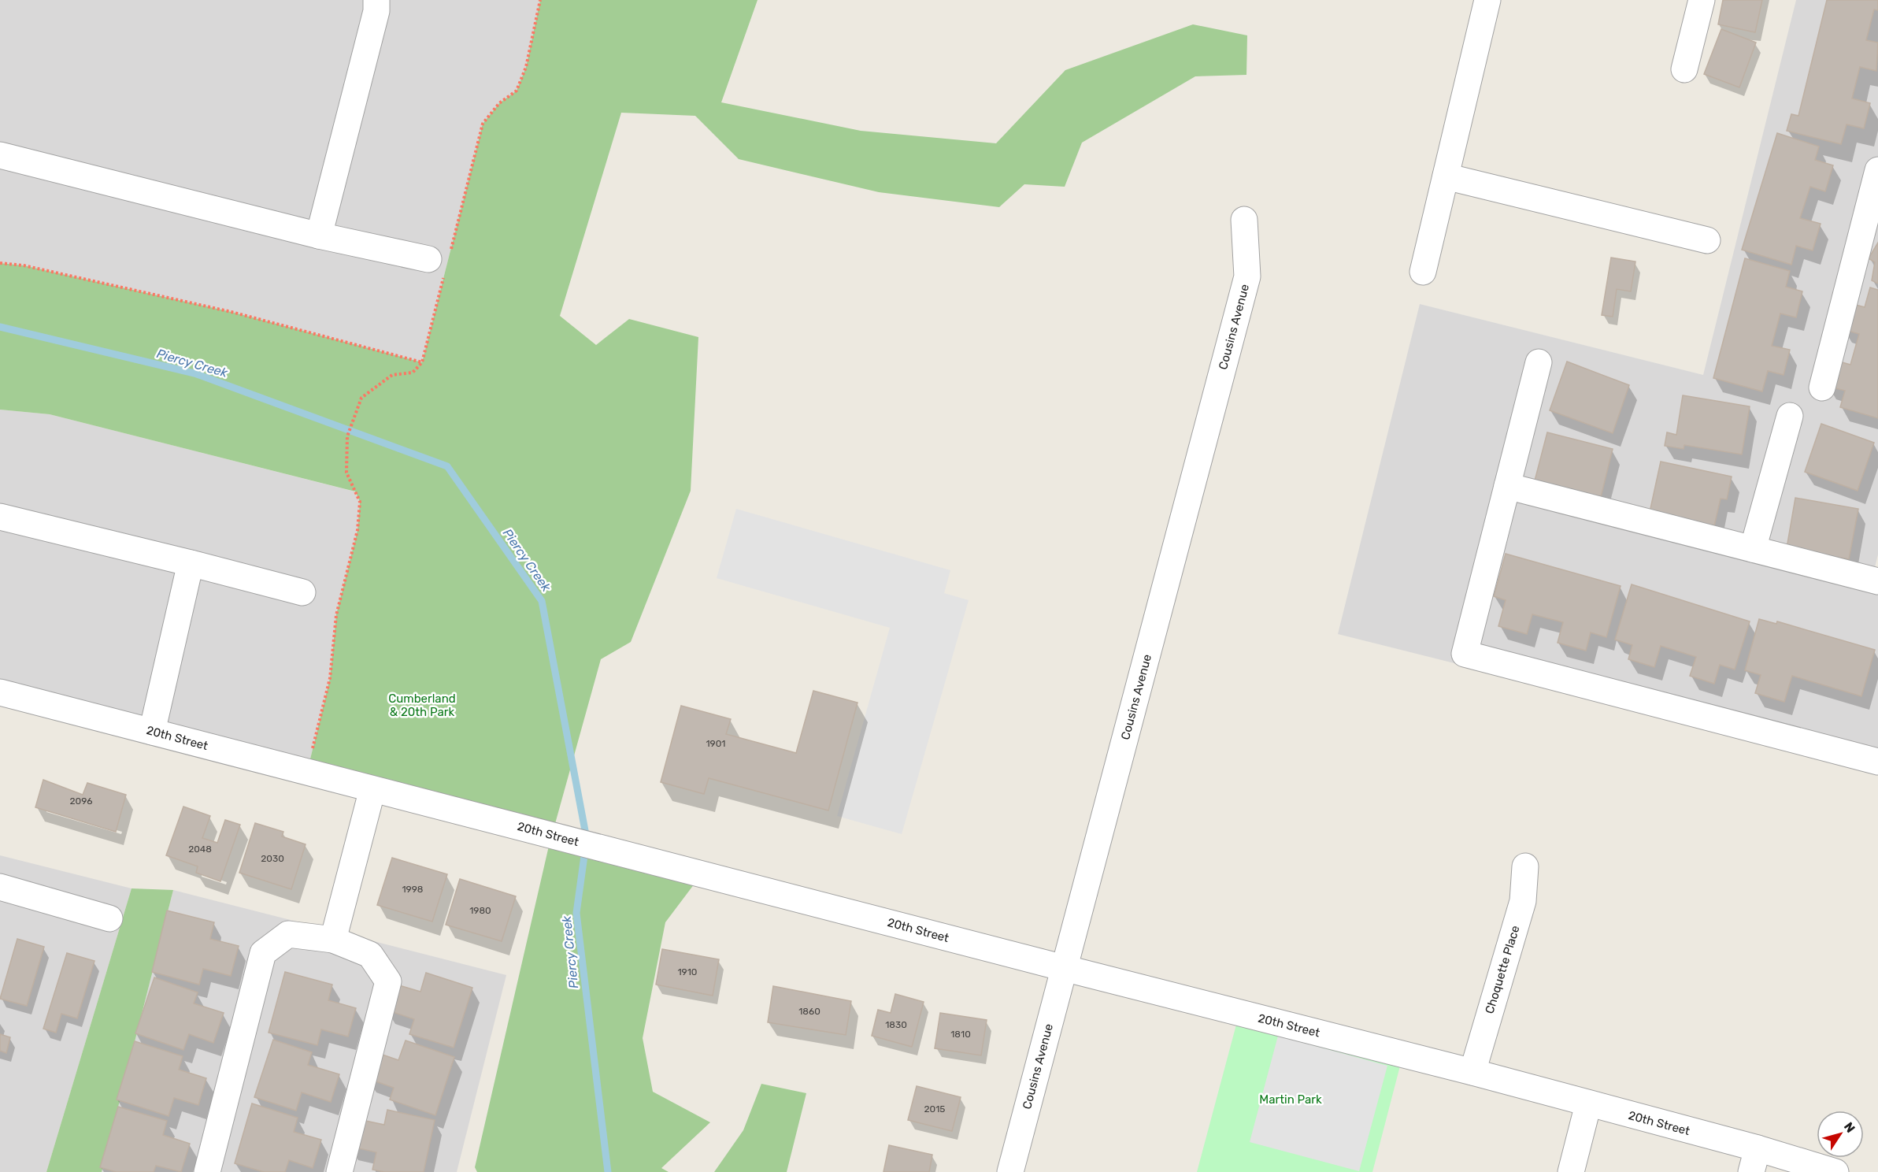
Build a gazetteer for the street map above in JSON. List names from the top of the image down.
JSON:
{
  "streets": {
    "street": ["Cousins Avenue", "20th Street", "Choquette Place"]
  },
  "crossings": [
    ["Cousins Avenue", "20th Street"],
    ["20th Street", "Choquette Place"]
  ],
  "water": ["Piercy Creek"],
  "parks": ["Cumberland & 20th Park", "Martin Park"],
  "house_numbers": [
    "1901",
    "2096",
    "2048",
    "2030",
    "1998",
    "1980",
    "1910",
    "1860",
    "1830",
    "1810",
    "2015"
  ],
  "north": "top right"
}
